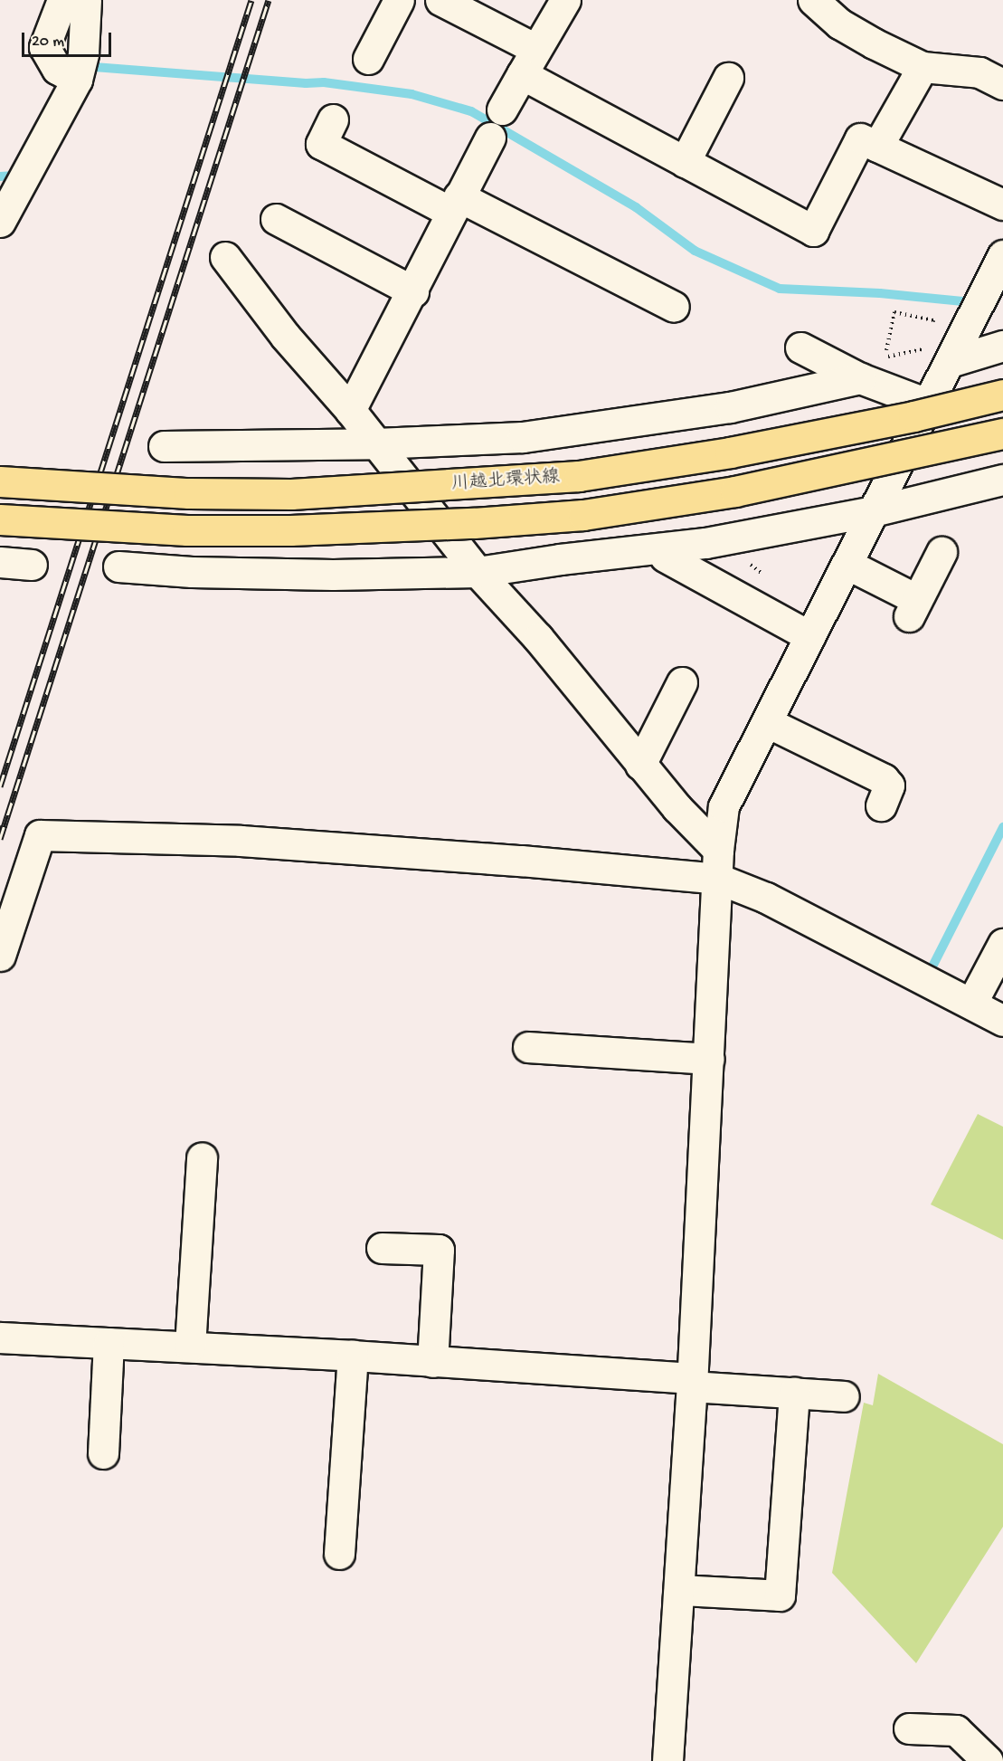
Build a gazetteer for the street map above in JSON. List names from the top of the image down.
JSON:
{
  "streets": {
    "main road": ["川越北環状線"]
  },
  "scale_bar": "20 m"
}
